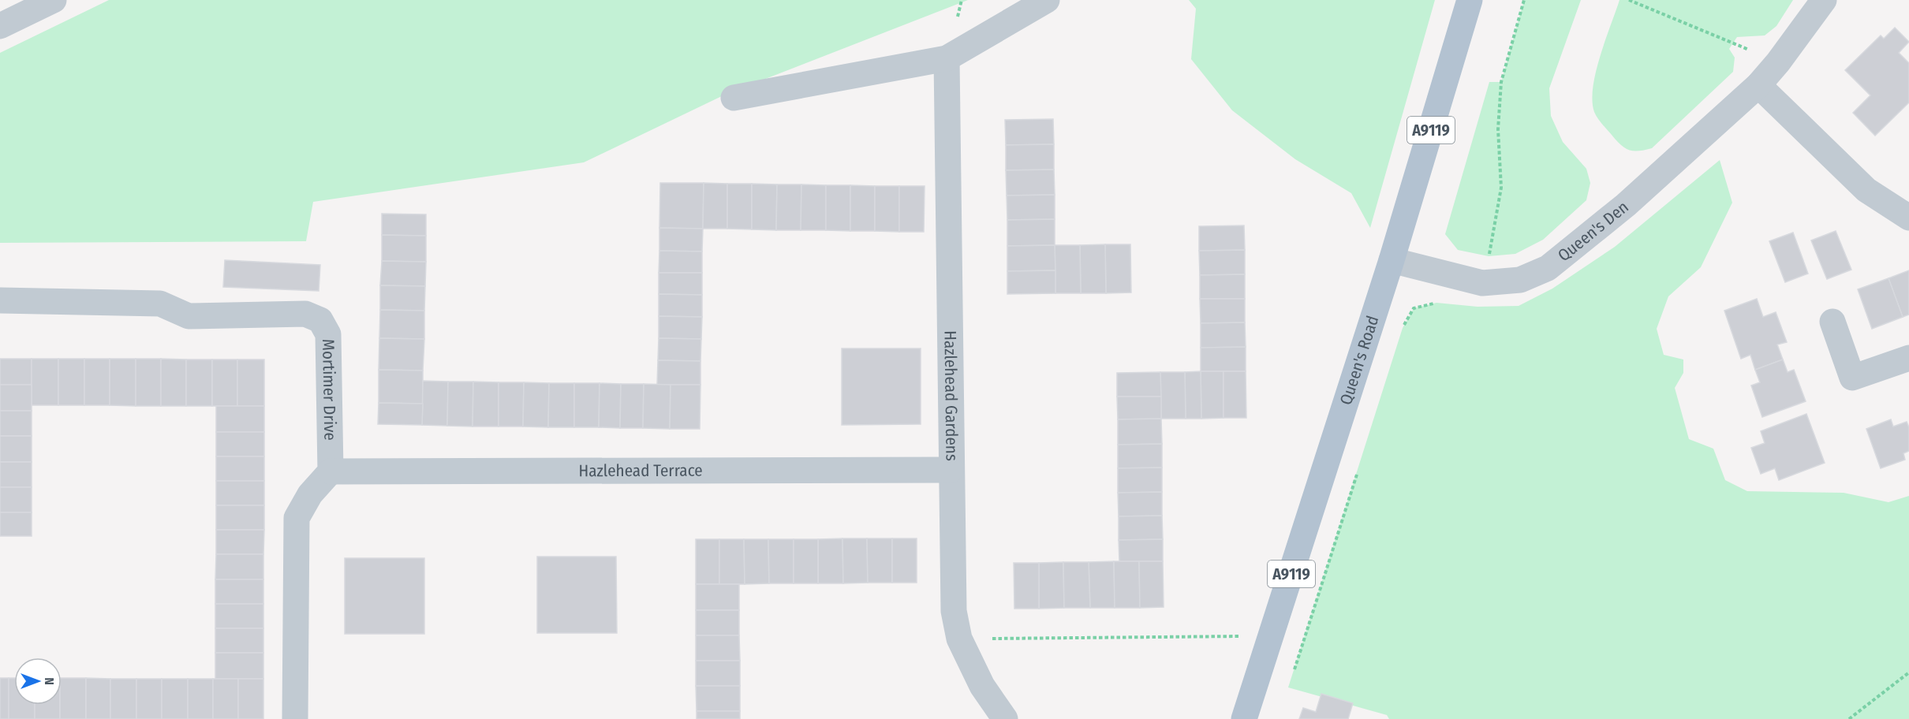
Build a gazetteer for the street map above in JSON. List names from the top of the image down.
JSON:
{
  "streets": {
    "main road": ["A9119", "Queen's Road"],
    "street": [
      "Queen's Den",
      "Mortimer Drive",
      "Hazlehead Gardens",
      "Hazlehead Terrace"
    ]
  },
  "crossings": [
    ["Queen's Den", "Queen's Road"],
    ["Mortimer Drive", "Hazlehead Terrace"],
    ["Hazlehead Gardens", "Hazlehead Terrace"]
  ],
  "north": "right"
}
